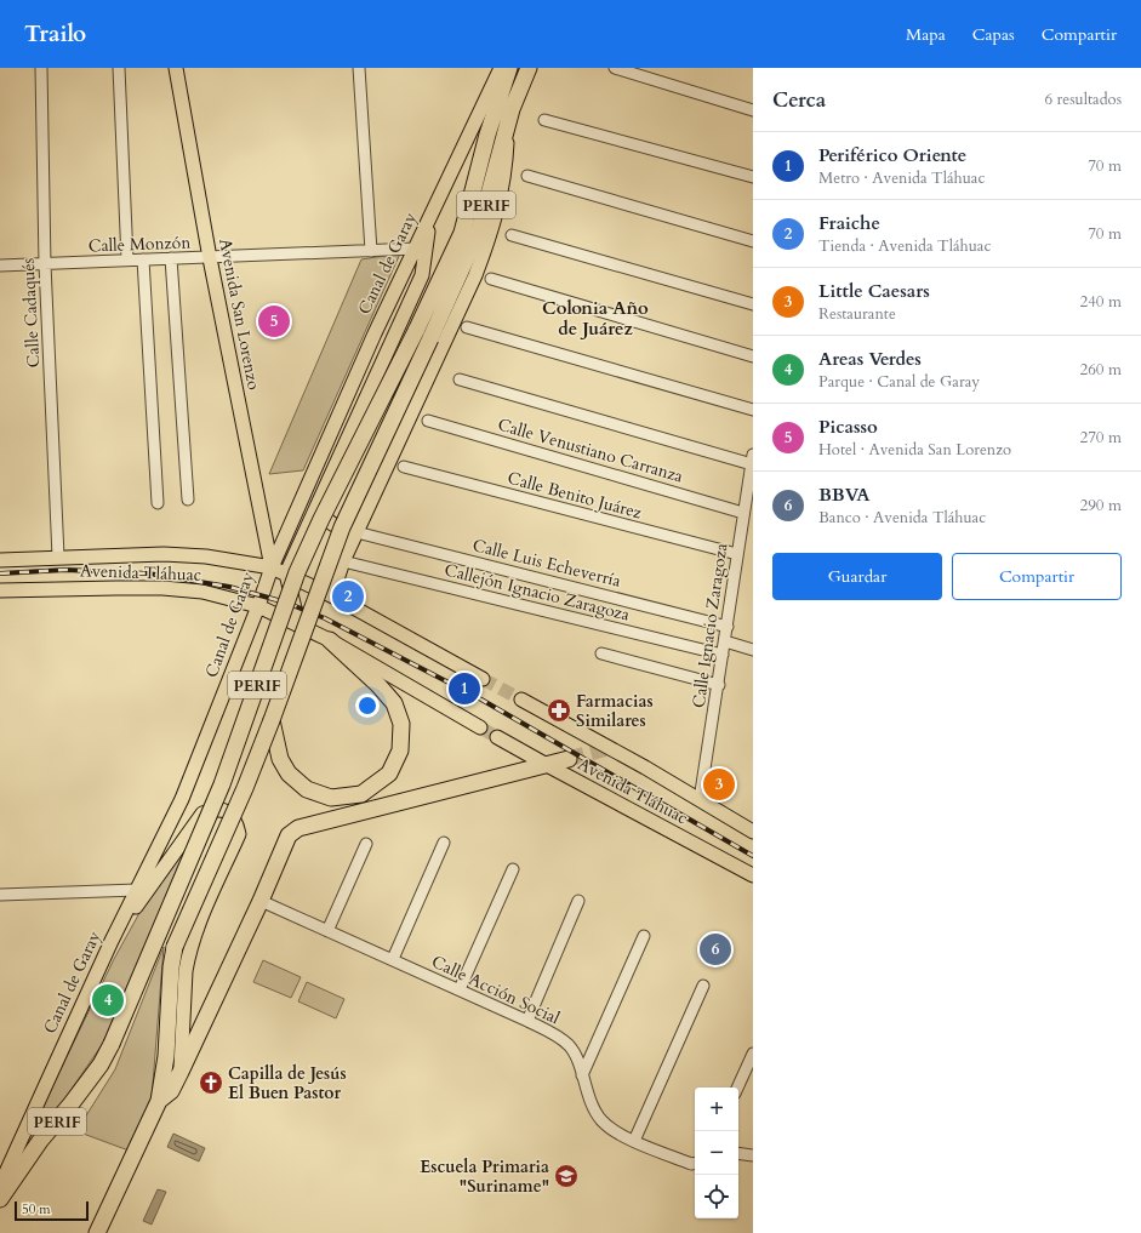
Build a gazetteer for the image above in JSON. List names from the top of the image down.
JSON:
{
  "streets": {
    "highway": ["PERIF"],
    "main road": ["Canal de Garay", "Avenida San Lorenzo", "Avenida Tláhuac"],
    "street": [
      "Calle Monzón",
      "Calle Cadaqués",
      "Calle Venustiano Carranza",
      "Calle Benito Juárez",
      "Calle Luis Echeverría",
      "Callejón Ignacio Zaragoza",
      "Calle Ignacio Zaragoza",
      "Calle Acción Social"
    ]
  },
  "crossings": [
    ["PERIF", "Canal de Garay"],
    ["Calle Monzón", "Canal de Garay"],
    ["Calle Monzón", "Calle Cadaqués"],
    ["Calle Monzón", "Avenida San Lorenzo"],
    ["Canal de Garay", "Avenida San Lorenzo"],
    ["Canal de Garay", "Avenida Tláhuac"],
    ["Calle Cadaqués", "Avenida Tláhuac"],
    ["Avenida San Lorenzo", "Avenida Tláhuac"],
    ["Calle Venustiano Carranza", "Calle Ignacio Zaragoza"],
    ["Calle Benito Juárez", "Calle Ignacio Zaragoza"],
    ["Calle Luis Echeverría", "Calle Ignacio Zaragoza"],
    ["Avenida Tláhuac", "Calle Ignacio Zaragoza"],
    ["Callejón Ignacio Zaragoza", "Calle Ignacio Zaragoza"]
  ],
  "districts": ["Colonia Año de Juárez"],
  "places": {
    "pharmacy": ["Farmacias Similares"],
    "church": ["Capilla de Jesús El Buen Pastor"],
    "school or university": ["Escuela Primaria \"Suriname\""]
  },
  "scale_bar": "50 m",
  "page": {
    "header": "Trailo",
    "nav": ["Mapa", "Capas", "Compartir"],
    "heading": ["Cerca", "6 resultados"],
    "list": [
      {
        "mark": "1",
        "name": "Periférico Oriente",
        "note": "Metro · Avenida Tláhuac",
        "value": "70 m"
      },
      {
        "mark": "2",
        "name": "Fraiche",
        "note": "Tienda · Avenida Tláhuac",
        "value": "70 m"
      },
      {
        "mark": "3",
        "name": "Little Caesars",
        "note": "Restaurante",
        "value": "240 m"
      },
      {
        "mark": "4",
        "name": "Areas Verdes",
        "note": "Parque · Canal de Garay",
        "value": "260 m"
      },
      {
        "mark": "5",
        "name": "Picasso",
        "note": "Hotel · Avenida San Lorenzo",
        "value": "270 m"
      },
      {
        "mark": "6",
        "name": "BBVA",
        "note": "Banco · Avenida Tláhuac",
        "value": "290 m"
      }
    ],
    "pins": [
      "5",
      "2",
      "1",
      "3",
      "6",
      "4"
    ],
    "buttons": ["Guardar", "Compartir"],
    "map_buttons": ["+", "−"],
    "scale": "50 m"
  }
}
